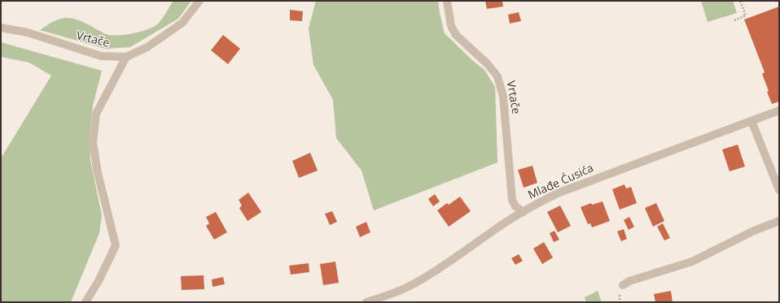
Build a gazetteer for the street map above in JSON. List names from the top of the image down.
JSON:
{
  "streets": {
    "street": ["Vrtače", "Mlađe Ćusića"]
  },
  "crossings": [
    ["Vrtače", "Mlađe Ćusića"]
  ]
}
